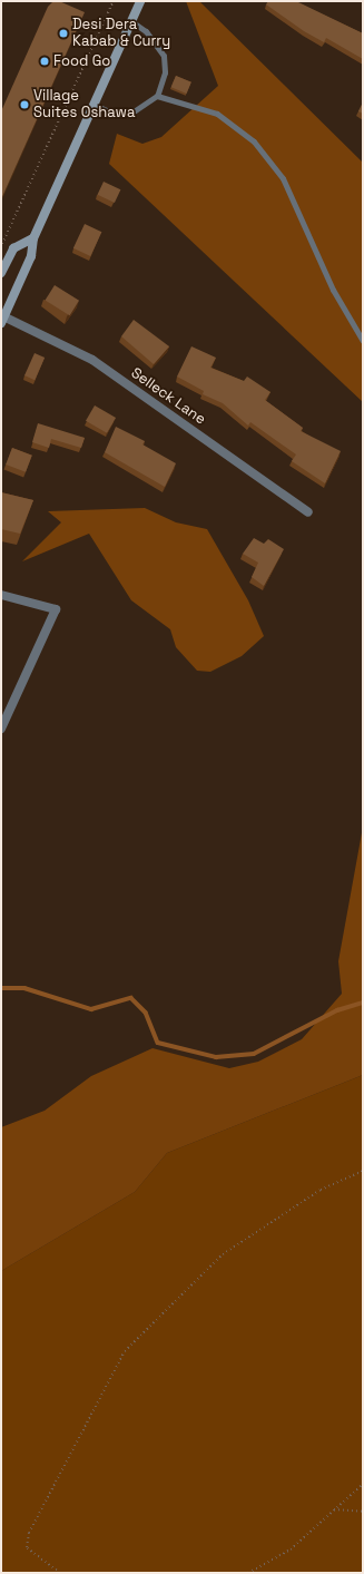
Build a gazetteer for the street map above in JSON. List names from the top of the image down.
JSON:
{
  "streets": {
    "street": ["Selleck Lane"]
  },
  "places": ["Desi Dera Kabab & Curry", "Food Go", "Village Suites Oshawa"]
}
